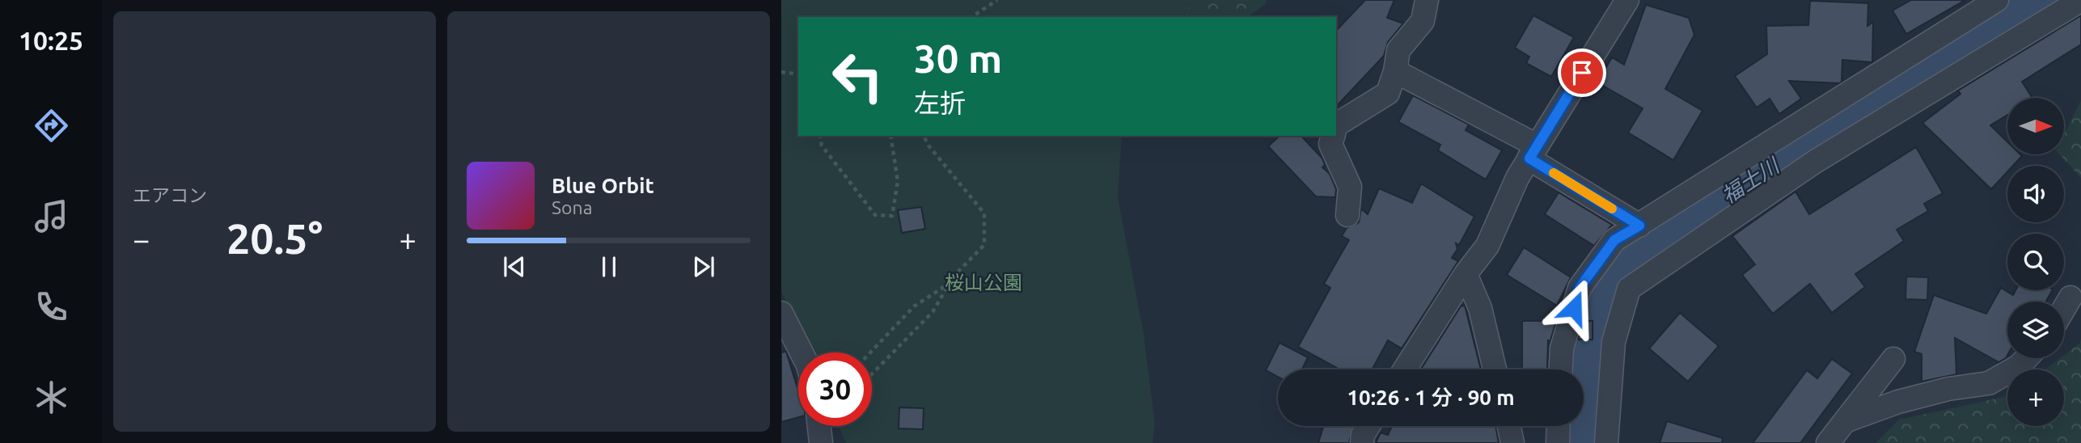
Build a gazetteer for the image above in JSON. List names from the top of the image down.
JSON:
{
  "water": ["福士川"],
  "parks": ["桜山公園"],
  "north": "right",
  "page": {
    "tabs": "10:25",
    "tile": "エアコン",
    "turn": ["30 m", "左折"],
    "map_buttons": "+",
    "song": ["Blue Orbit", "Sona"],
    "heat": ["−", "20.5°", "+"],
    "limit": "30",
    "trip": "10:26 · 1 分 · 90 m"
  }
}
